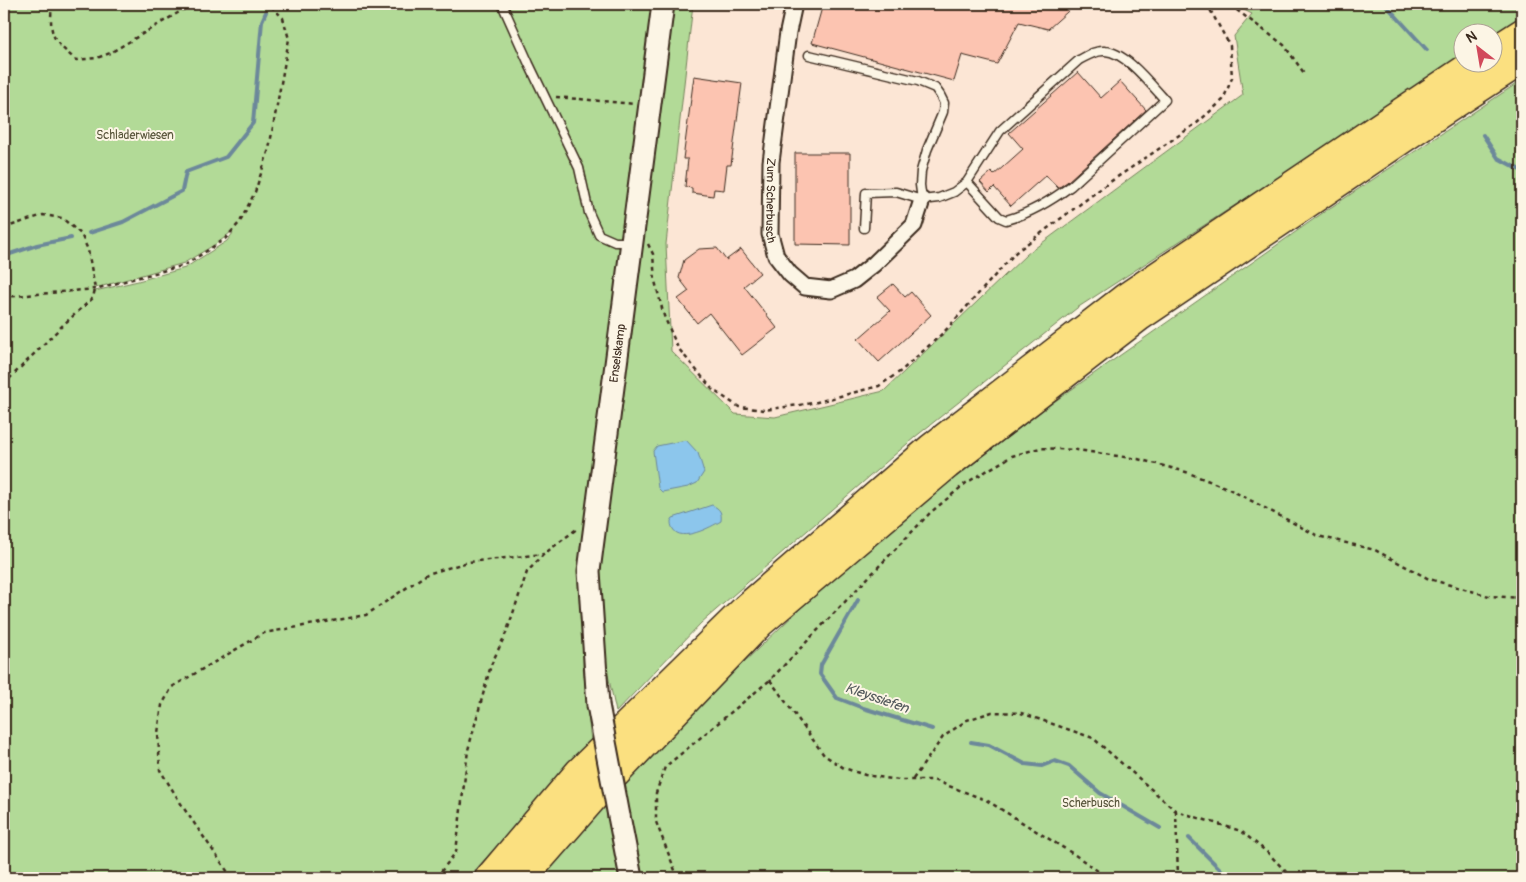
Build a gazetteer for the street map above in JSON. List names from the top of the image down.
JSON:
{
  "streets": {
    "main road": ["Enselskamp"],
    "street": ["Zum Scherbusch"]
  },
  "water": ["Kleyssiefen"],
  "parks": ["Schladerwiesen", "Scherbusch"],
  "north": "top left"
}
